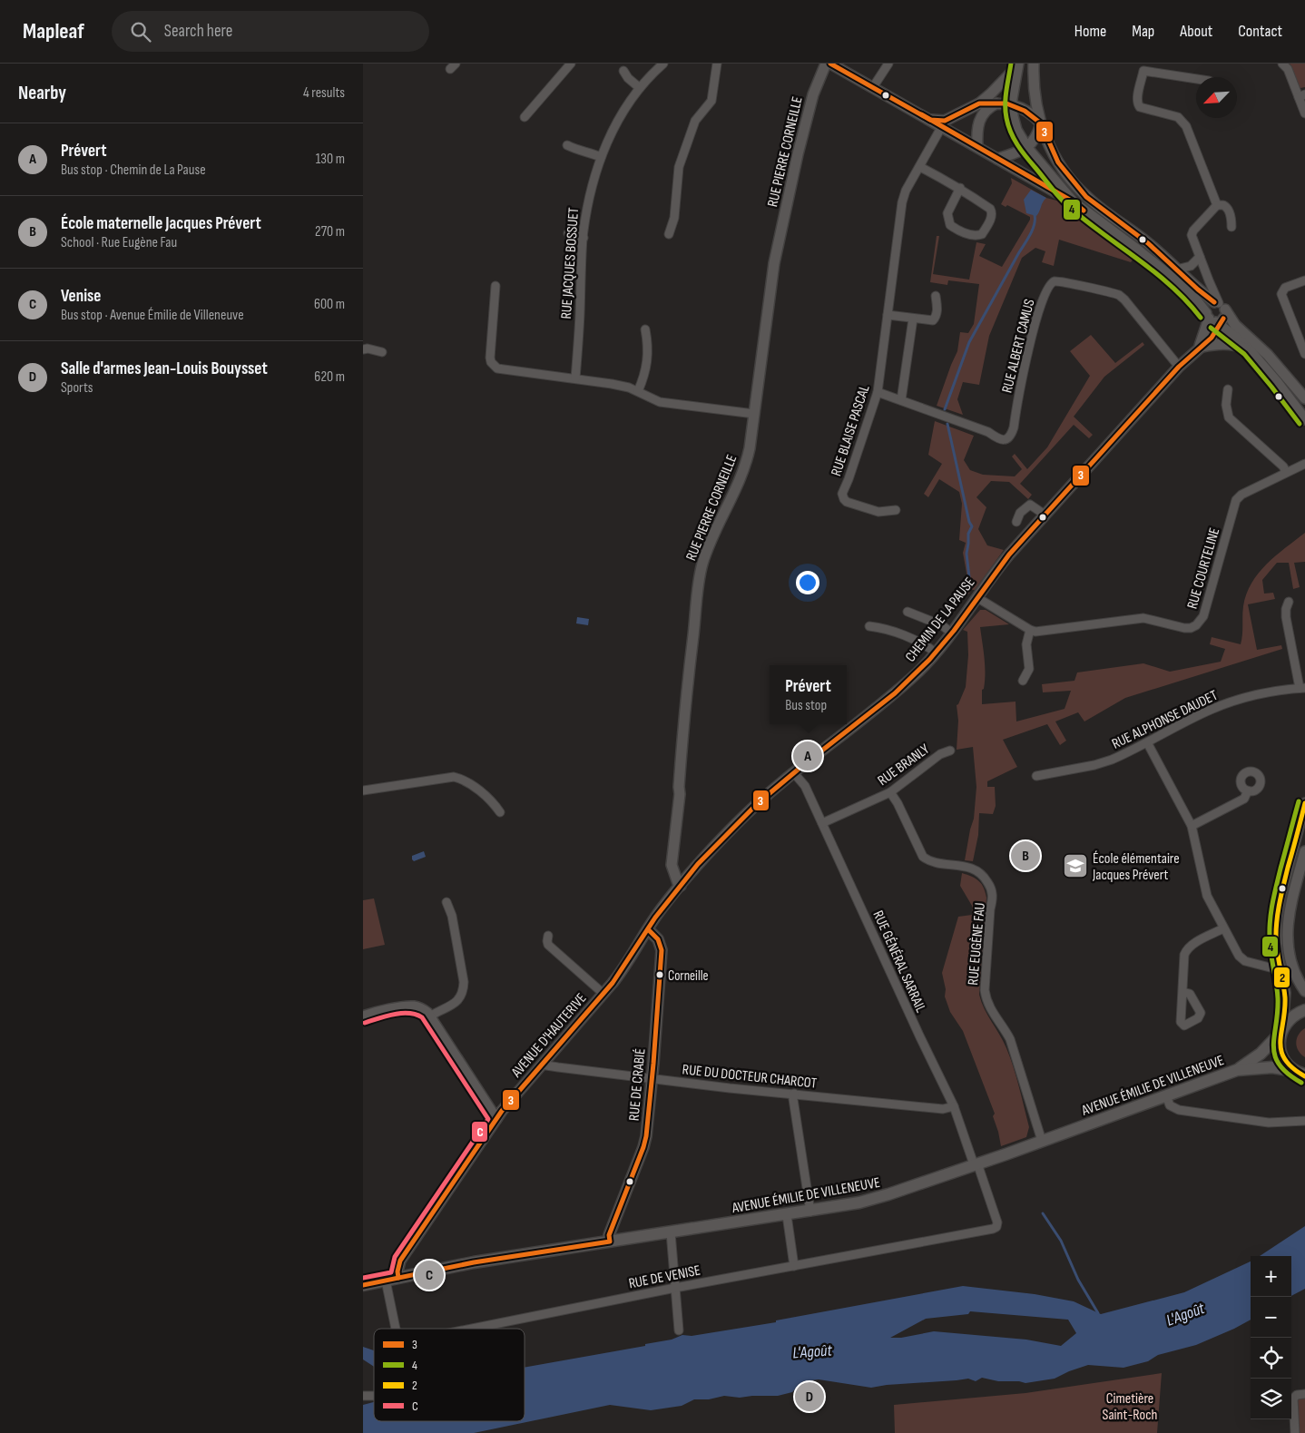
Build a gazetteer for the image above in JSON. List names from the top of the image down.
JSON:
{
  "streets": {
    "main road": ["AVENUE ÉMILIE DE VILLENEUVE"],
    "street": [
      "RUE PIERRE CORNEILLE",
      "RUE JACQUES BOSSUET",
      "RUE ALBERT CAMUS",
      "RUE BLAISE PASCAL",
      "RUE COURTELINE",
      "CHEMIN DE LA PAUSE",
      "RUE ALPHONSE DAUDET",
      "RUE BRANLY",
      "RUE EUGÈNE FAU",
      "RUE GÉNÉRAL SARRAIL",
      "AVENUE D'HAUTERIVE",
      "RUE DU DOCTEUR CHARCOT",
      "RUE DE CRABIÉ",
      "RUE DE VENISE"
    ]
  },
  "crossings": [
    ["RUE PIERRE CORNEILLE", "CHEMIN DE LA PAUSE"],
    ["RUE PIERRE CORNEILLE", "AVENUE D'HAUTERIVE"],
    ["RUE ALBERT CAMUS", "RUE BLAISE PASCAL"],
    ["RUE ALBERT CAMUS", "CHEMIN DE LA PAUSE"],
    ["CHEMIN DE LA PAUSE", "RUE GÉNÉRAL SARRAIL"],
    ["CHEMIN DE LA PAUSE", "AVENUE D'HAUTERIVE"],
    ["RUE BRANLY", "RUE EUGÈNE FAU"],
    ["RUE BRANLY", "RUE GÉNÉRAL SARRAIL"],
    ["RUE EUGÈNE FAU", "AVENUE ÉMILIE DE VILLENEUVE"],
    ["RUE GÉNÉRAL SARRAIL", "RUE DU DOCTEUR CHARCOT"],
    ["RUE GÉNÉRAL SARRAIL", "AVENUE ÉMILIE DE VILLENEUVE"],
    ["RUE GÉNÉRAL SARRAIL", "RUE DE VENISE"],
    ["AVENUE D'HAUTERIVE", "RUE DU DOCTEUR CHARCOT"],
    ["AVENUE D'HAUTERIVE", "RUE DE CRABIÉ"],
    ["AVENUE D'HAUTERIVE", "AVENUE ÉMILIE DE VILLENEUVE"],
    ["RUE DU DOCTEUR CHARCOT", "RUE DE CRABIÉ"],
    ["RUE DE CRABIÉ", "AVENUE ÉMILIE DE VILLENEUVE"]
  ],
  "water": ["L'Agoût"],
  "parks": ["Cimetière Saint-Roch"],
  "places": {
    "school or university": ["École élémentaire Jacques Prévert"],
    "other": ["Corneille"]
  },
  "lines": [
    "transit line 3",
    "transit line 4",
    "transit line 2",
    "transit line C"
  ],
  "legend": [
    "3",
    "4",
    "2",
    "C"
  ],
  "north": "bottom left",
  "page": {
    "header": "Mapleaf",
    "search": "Search here",
    "nav": [
      "Home",
      "Map",
      "About",
      "Contact"
    ],
    "heading": ["Nearby", "4 results"],
    "list": [
      {
        "mark": "A",
        "name": "Prévert",
        "note": "Bus stop · Chemin de La Pause",
        "value": "130 m"
      },
      {
        "mark": "B",
        "name": "École maternelle Jacques Prévert",
        "note": "School · Rue Eugène Fau",
        "value": "270 m"
      },
      {
        "mark": "C",
        "name": "Venise",
        "note": "Bus stop · Avenue Émilie de Villeneuve",
        "value": "600 m"
      },
      {
        "mark": "D",
        "name": "Salle d'armes Jean-Louis Bouysset",
        "note": "Sports",
        "value": "620 m"
      }
    ],
    "popup": ["Prévert", "Bus stop"],
    "pins": [
      "A",
      "B",
      "C",
      "D"
    ],
    "map_buttons": ["+", "−"]
  }
}
